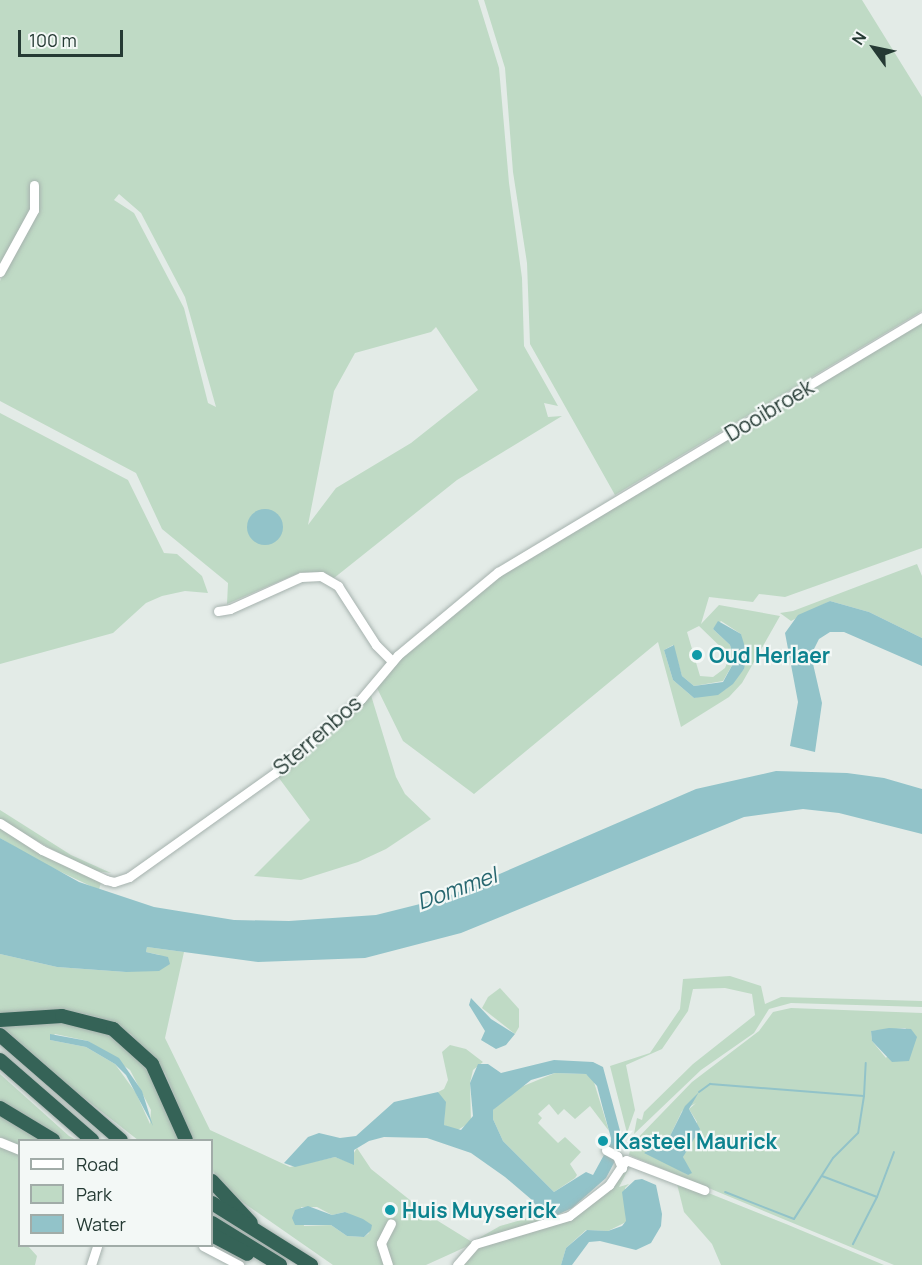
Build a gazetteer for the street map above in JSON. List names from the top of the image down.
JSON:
{
  "streets": {
    "street": ["Dooibroek", "Sterrenbos"]
  },
  "crossings": [
    ["Dooibroek", "Sterrenbos"]
  ],
  "water": ["Dommel"],
  "places": ["Oud Herlaer", "Kasteel Maurick", "Huis Muyserick"],
  "legend": ["Road", "Park", "Water"],
  "scale_bar": "100 m",
  "north": "top left"
}
